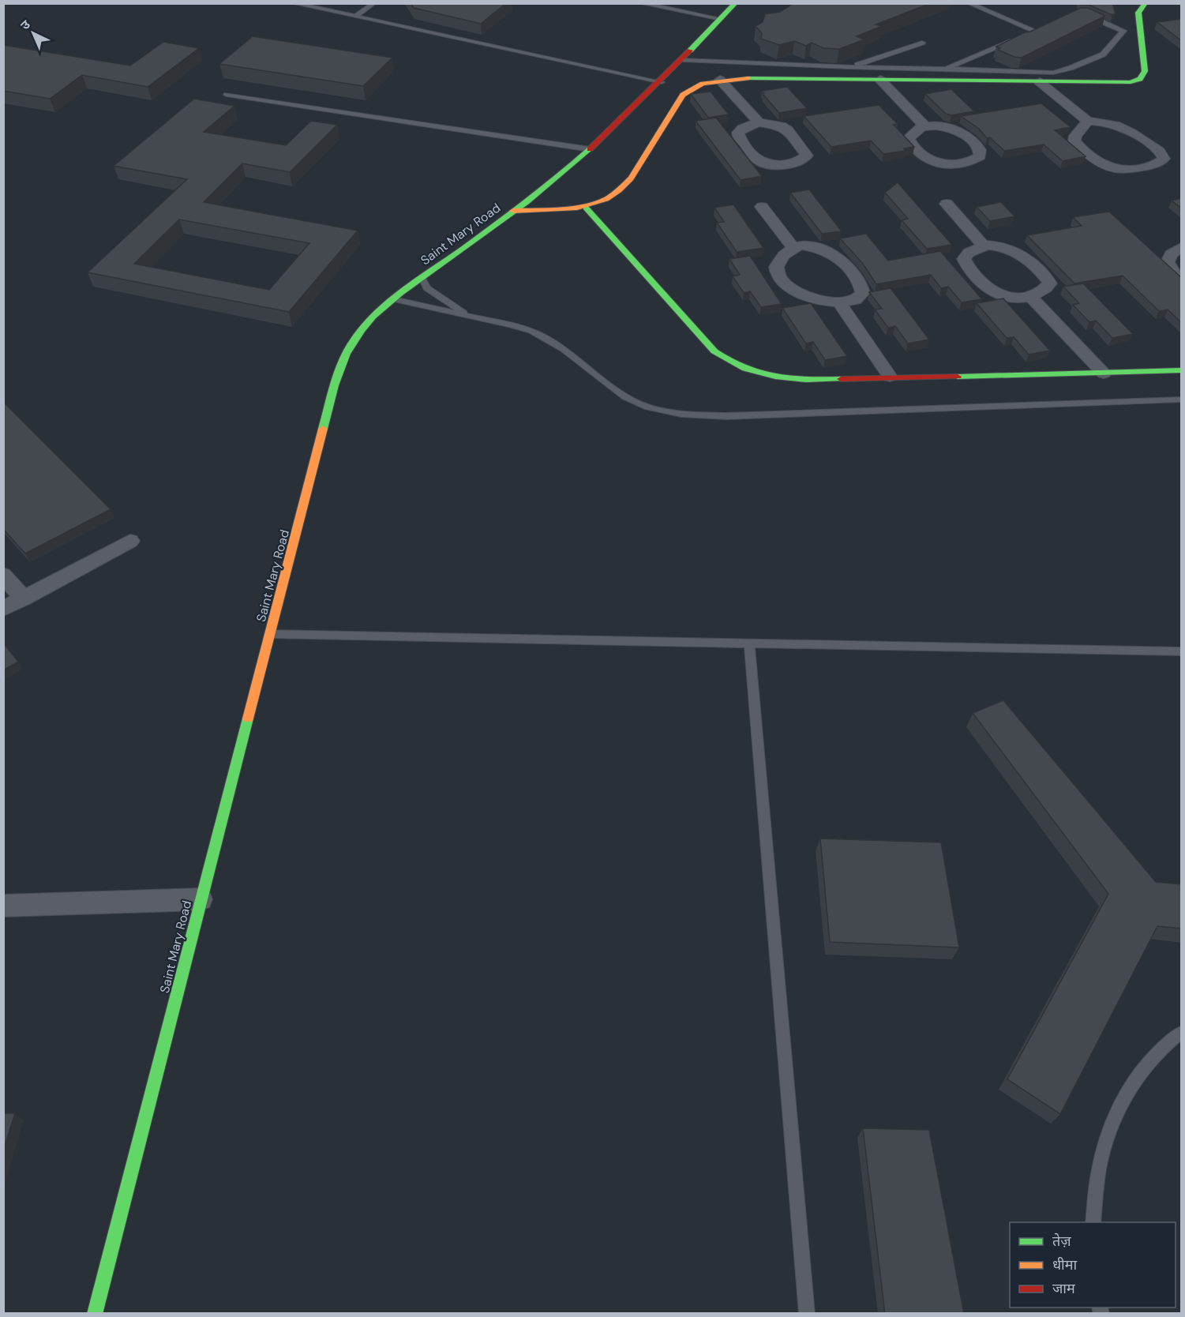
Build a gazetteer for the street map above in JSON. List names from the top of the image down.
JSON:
{
  "streets": {
    "street": ["Saint Mary Road"]
  },
  "legend": ["तेज़", "धीमा", "जाम"],
  "north": "top left"
}
